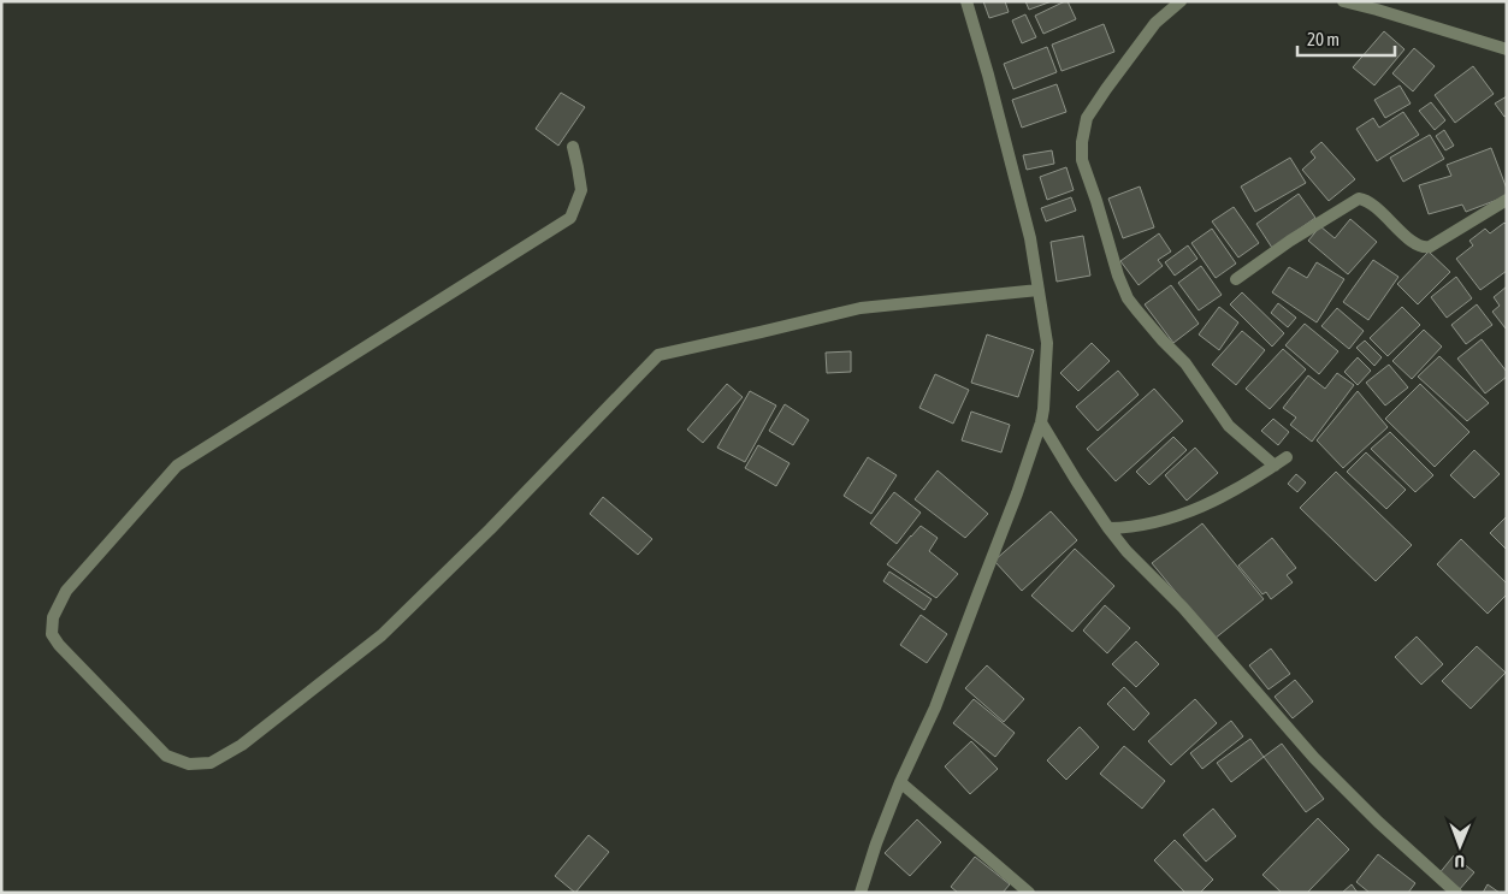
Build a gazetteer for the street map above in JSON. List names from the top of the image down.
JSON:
{
  "scale_bar": "20 m",
  "north": "bottom"
}
